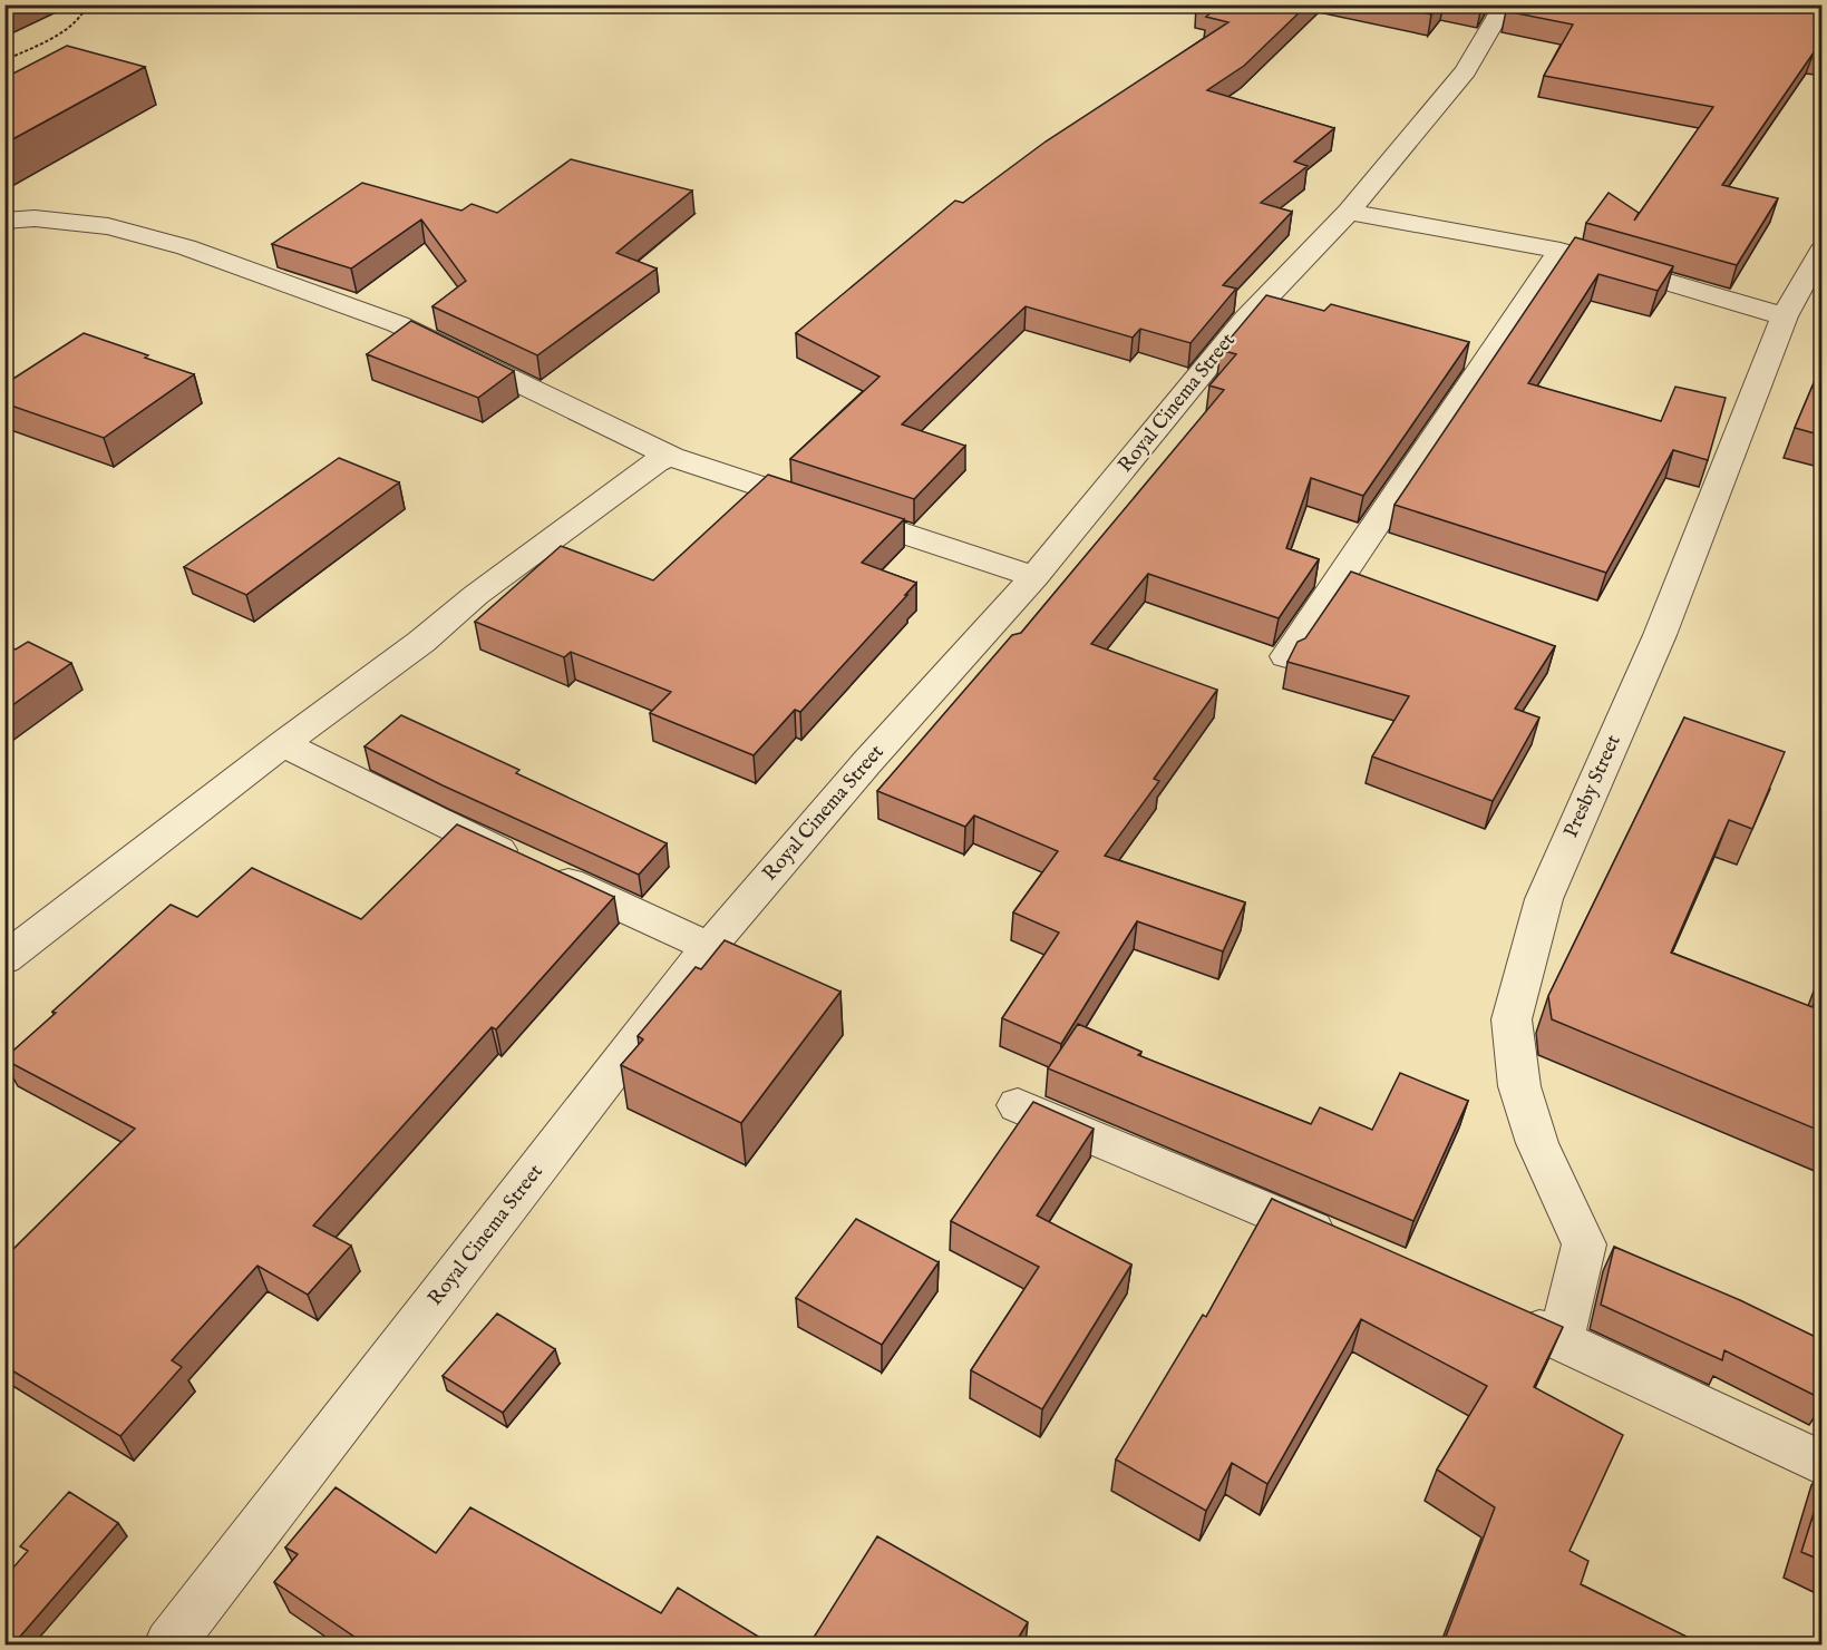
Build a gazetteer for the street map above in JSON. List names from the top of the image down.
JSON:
{
  "streets": {
    "street": ["Royal Cinema Street", "Presby Street"]
  }
}
